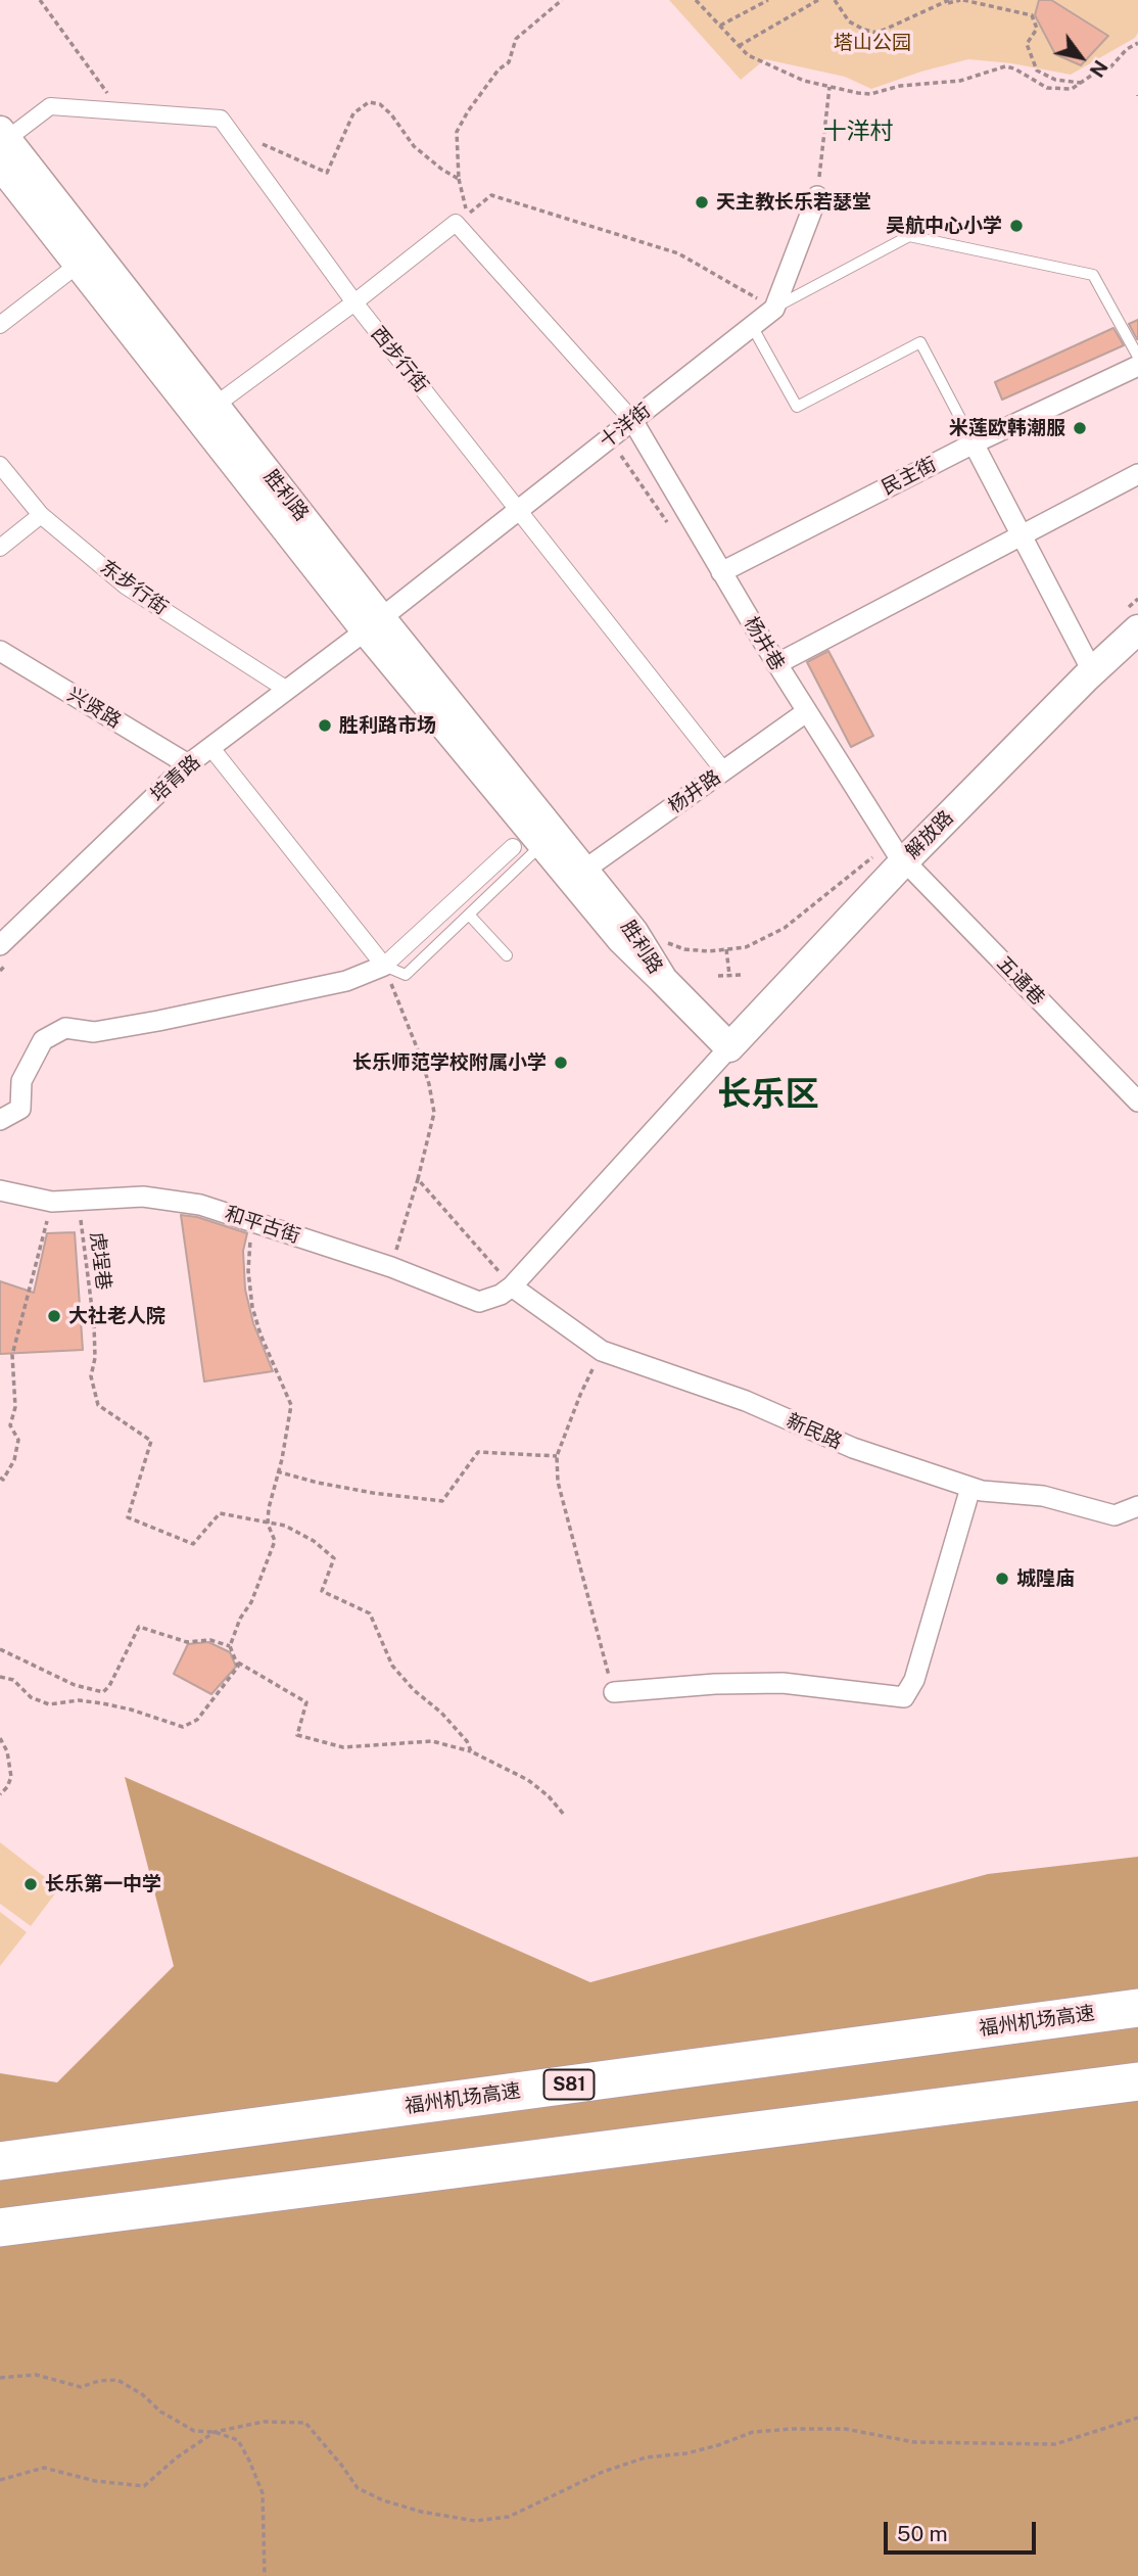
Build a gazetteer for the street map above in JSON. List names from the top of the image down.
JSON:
{
  "streets": {
    "highway": ["福州机场高速", "S81"],
    "main road": ["胜利路", "解放路"],
    "street": [
      "西步行街",
      "十洋街",
      "民主街",
      "东步行街",
      "杨井巷",
      "兴贤路",
      "培青路",
      "杨井路",
      "五通巷",
      "和平古街",
      "新民路"
    ],
    "path": ["虎埕巷"]
  },
  "crossings": [
    ["西步行街", "十洋街"],
    ["西步行街", "胜利路"],
    ["西步行街", "杨井路"],
    ["十洋街", "胜利路"],
    ["十洋街", "杨井巷"],
    ["十洋街", "培青路"],
    ["民主街", "杨井巷"],
    ["胜利路", "培青路"],
    ["胜利路", "杨井路"],
    ["东步行街", "培青路"],
    ["杨井巷", "杨井路"],
    ["杨井巷", "解放路"],
    ["杨井巷", "五通巷"],
    ["兴贤路", "培青路"],
    ["解放路", "五通巷"],
    ["和平古街", "虎埕巷"],
    ["和平古街", "新民路"]
  ],
  "districts": ["十洋村", "长乐区"],
  "parks": ["塔山公园"],
  "places": [
    "天主教长乐若瑟堂",
    "吴航中心小学",
    "米莲欧韩潮服",
    "胜利路市场",
    "长乐师范学校附属小学",
    "大社老人院",
    "城隍庙",
    "长乐第一中学"
  ],
  "scale_bar": "50 m",
  "north": "bottom right"
}
